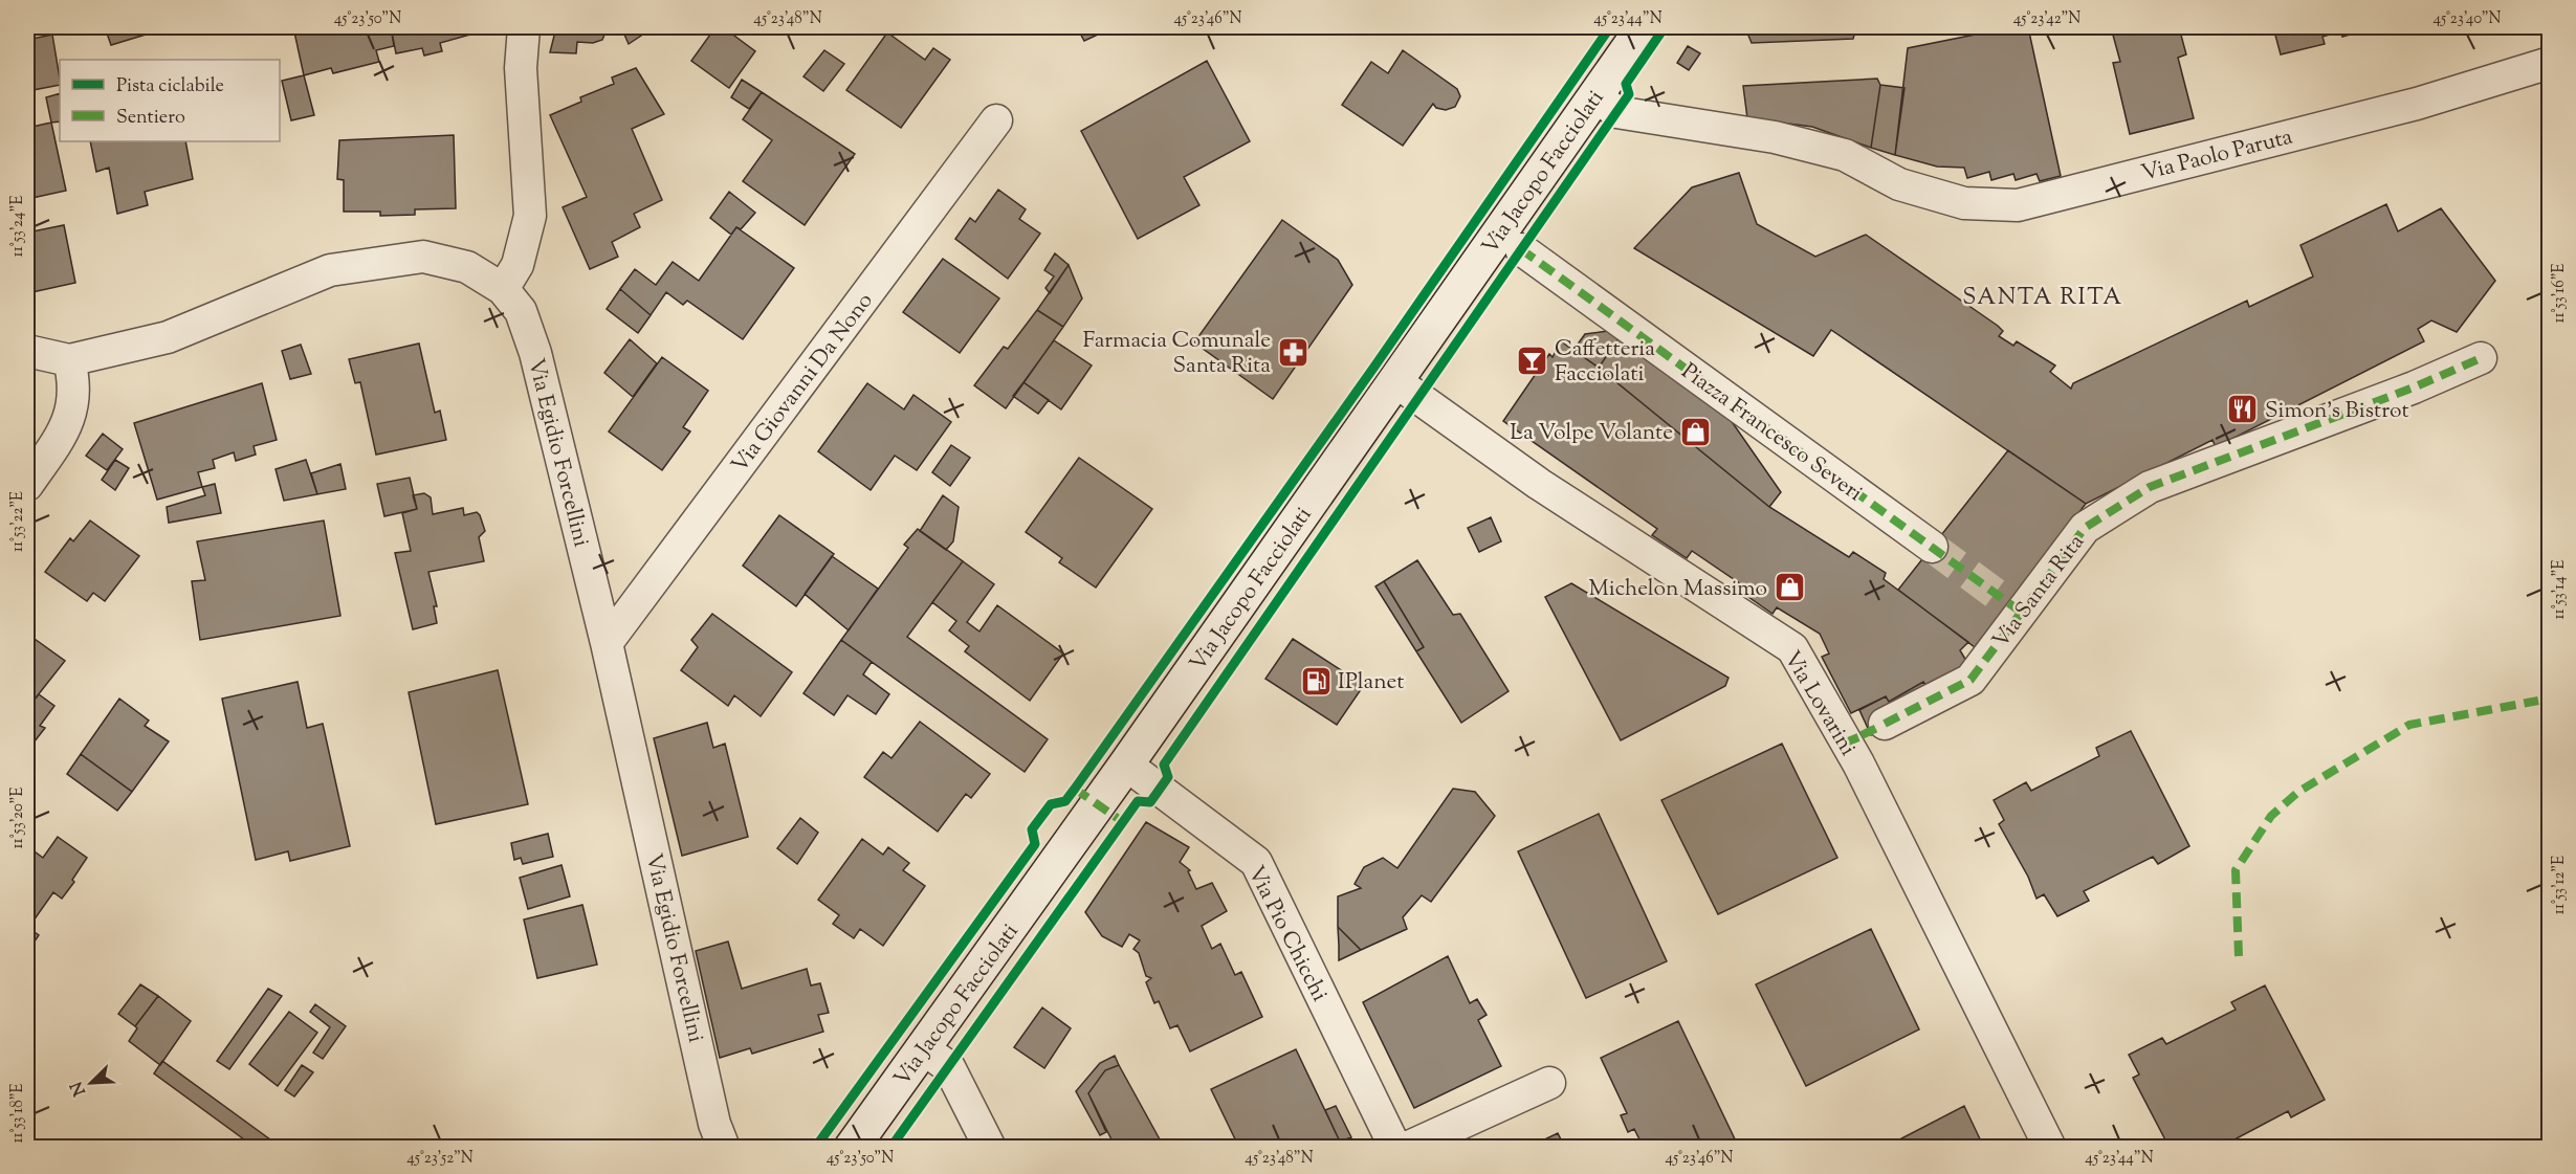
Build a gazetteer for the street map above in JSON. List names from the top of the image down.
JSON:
{
  "streets": {
    "main road": ["Via Jacopo Facciolati"],
    "street": [
      "Via Paolo Paruta",
      "Via Giovanni Da Nono",
      "Piazza Francesco Severi",
      "Via Egidio Forcellini",
      "Via Santa Rita",
      "Via Lovarini",
      "Via Pio Chicchi"
    ]
  },
  "crossings": [
    ["Via Paolo Paruta", "Via Jacopo Facciolati"],
    ["Via Jacopo Facciolati", "Via Lovarini"],
    ["Via Jacopo Facciolati", "Via Pio Chicchi"],
    ["Via Giovanni Da Nono", "Via Egidio Forcellini"],
    ["Via Santa Rita", "Via Lovarini"]
  ],
  "districts": ["SANTA RITA"],
  "places": {
    "pharmacy": ["Farmacia Comunale Santa Rita"],
    "bar": ["Caffetteria Facciolati"],
    "restaurant": ["Simon's Bistrot"],
    "shop": ["La Volpe Volante", "Michelon Massimo"],
    "fuel station": ["IPlanet"]
  },
  "legend": ["Pista ciclabile", "Sentiero"],
  "north": "bottom left",
  "coordinates": [
    "45°23'50\"N",
    "45°23'48\"N",
    "45°23'46\"N",
    "45°23'44\"N",
    "45°23'42\"N",
    "45°23'40\"N",
    "11°53'24\"E",
    "11°53'16\"E",
    "11°53'22\"E",
    "11°53'14\"E",
    "11°53'20\"E",
    "11°53'12\"E",
    "11°53'18\"E",
    "45°23'52\"N"
  ]
}
